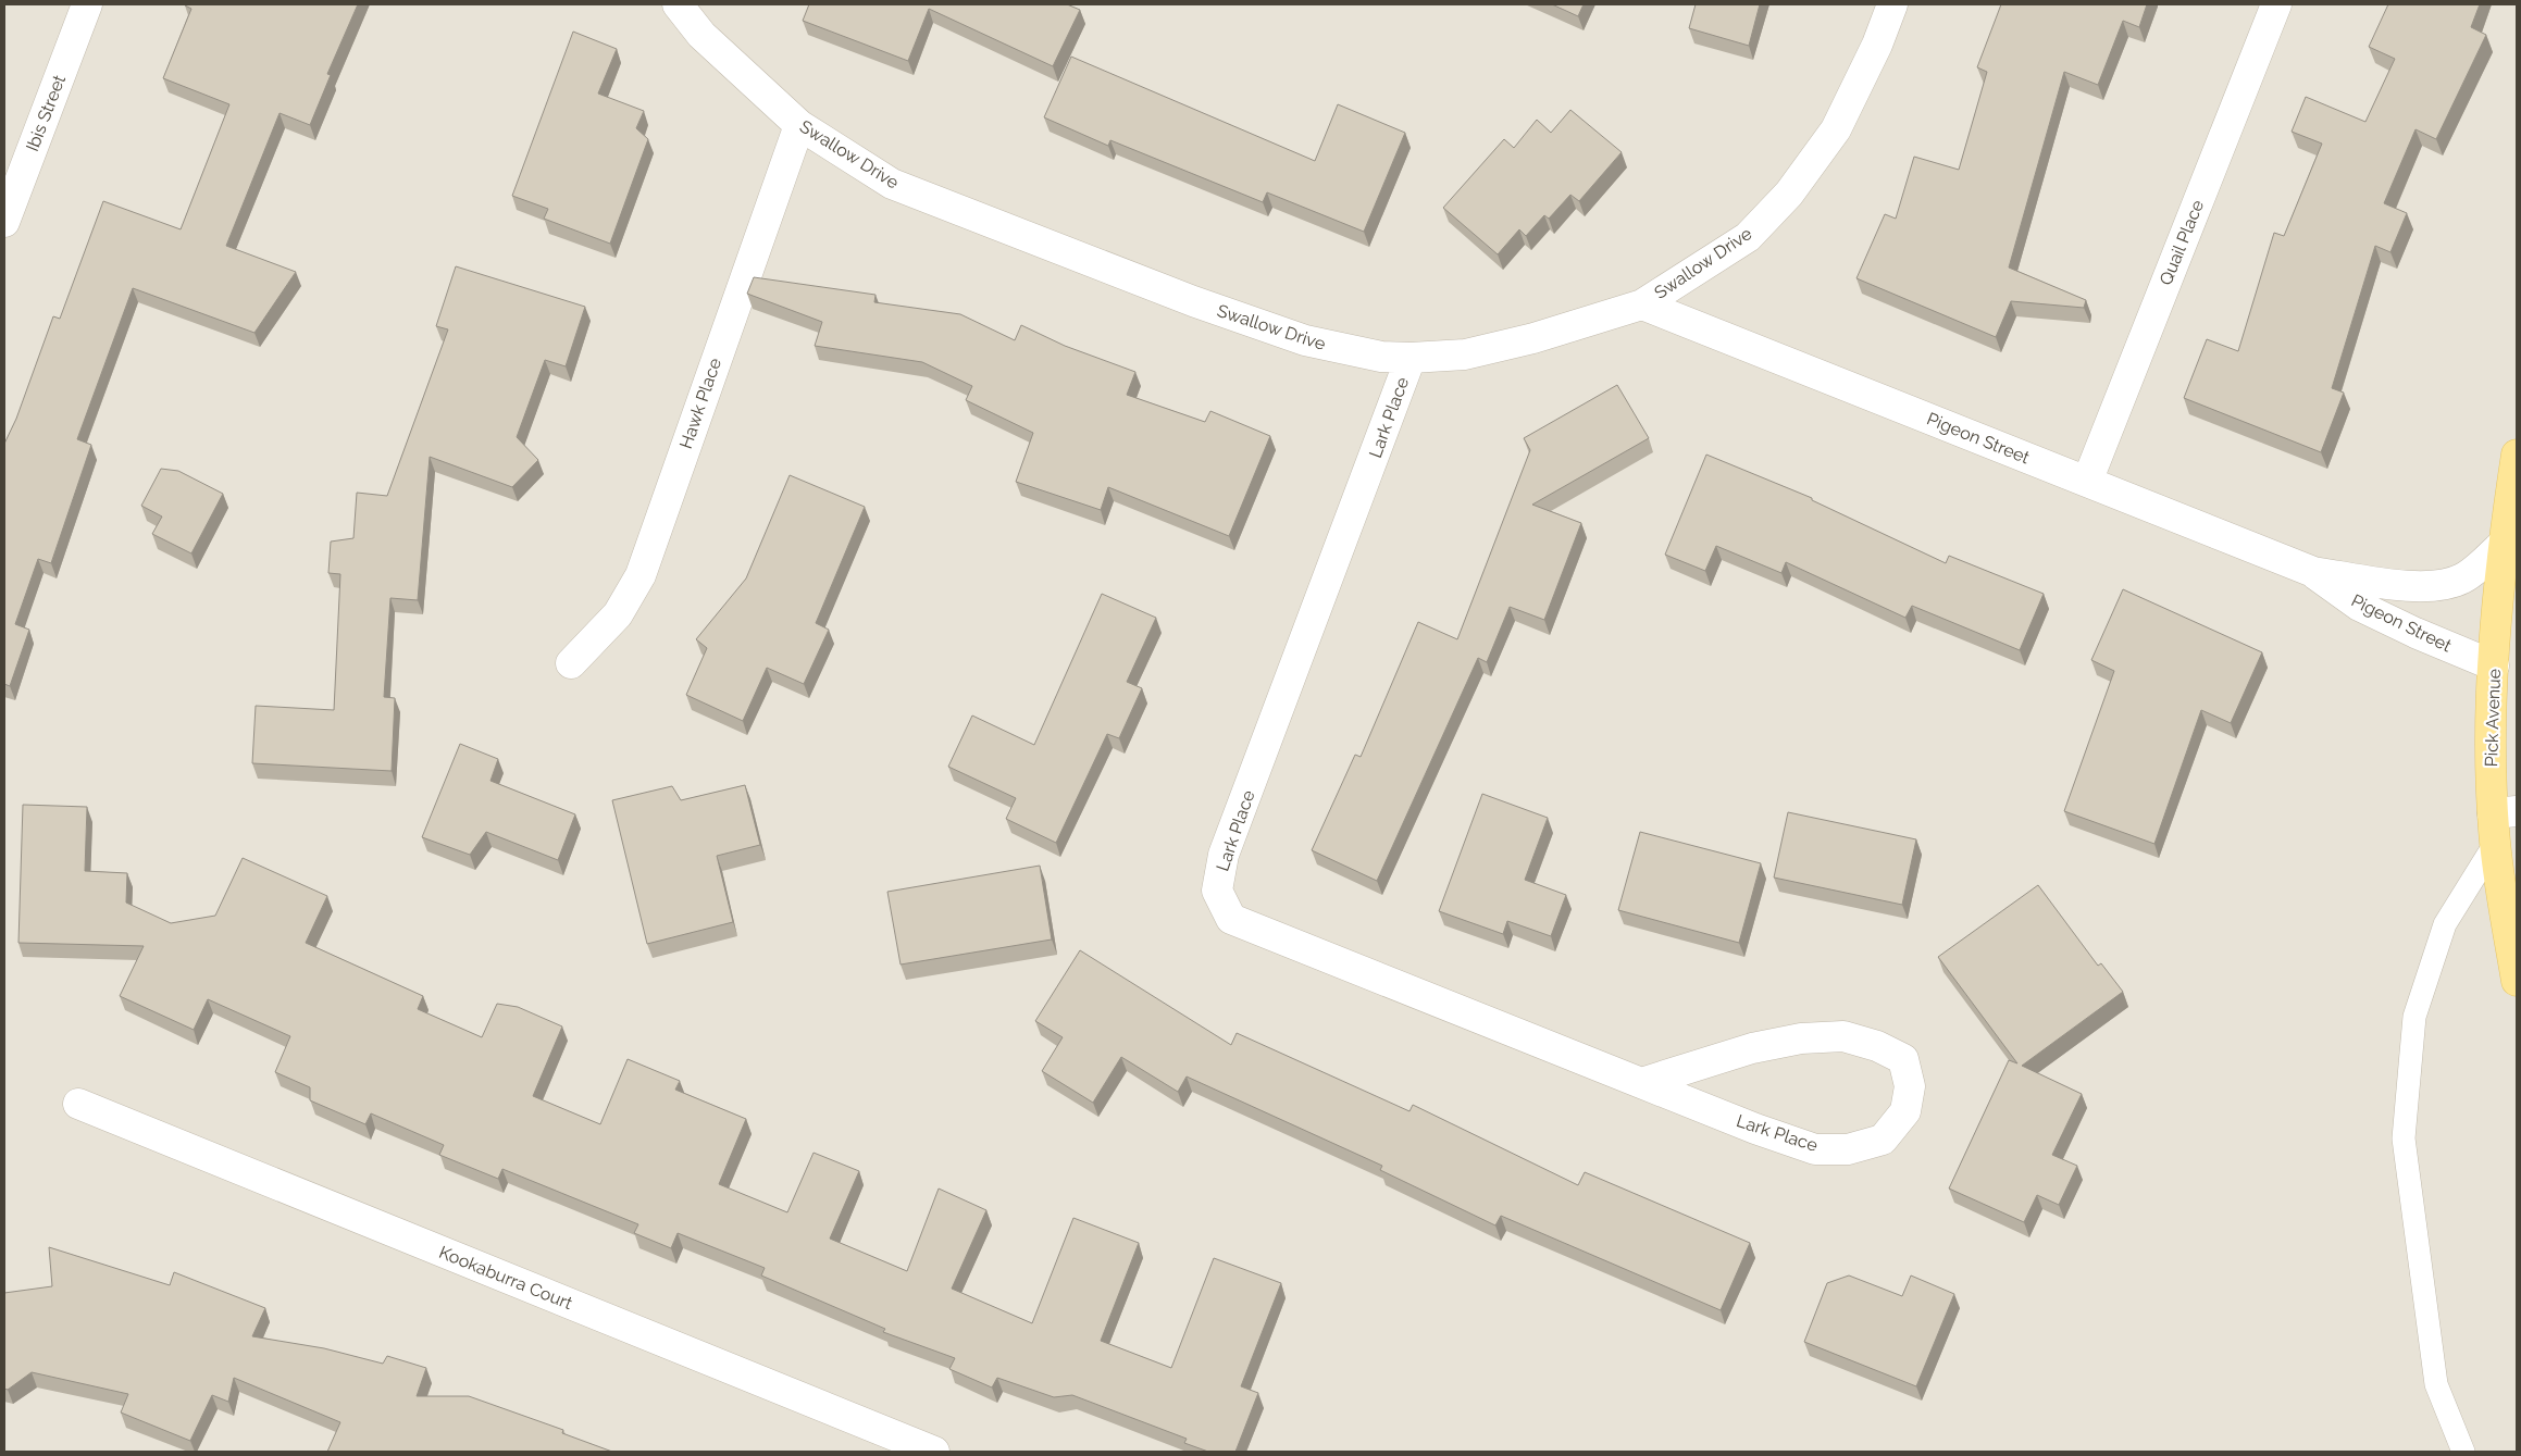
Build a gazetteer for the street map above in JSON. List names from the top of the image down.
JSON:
{
  "streets": {
    "main road": ["Pick Avenue"],
    "street": [
      "Ibis Street",
      "Swallow Drive",
      "Quail Place",
      "Hawk Place",
      "Lark Place",
      "Pigeon Street",
      "Kookaburra Court"
    ]
  },
  "crossings": [
    ["Swallow Drive", "Hawk Place"],
    ["Swallow Drive", "Lark Place"],
    ["Swallow Drive", "Pigeon Street"],
    ["Quail Place", "Pigeon Street"],
    ["Pigeon Street", "Pick Avenue"]
  ]
}
